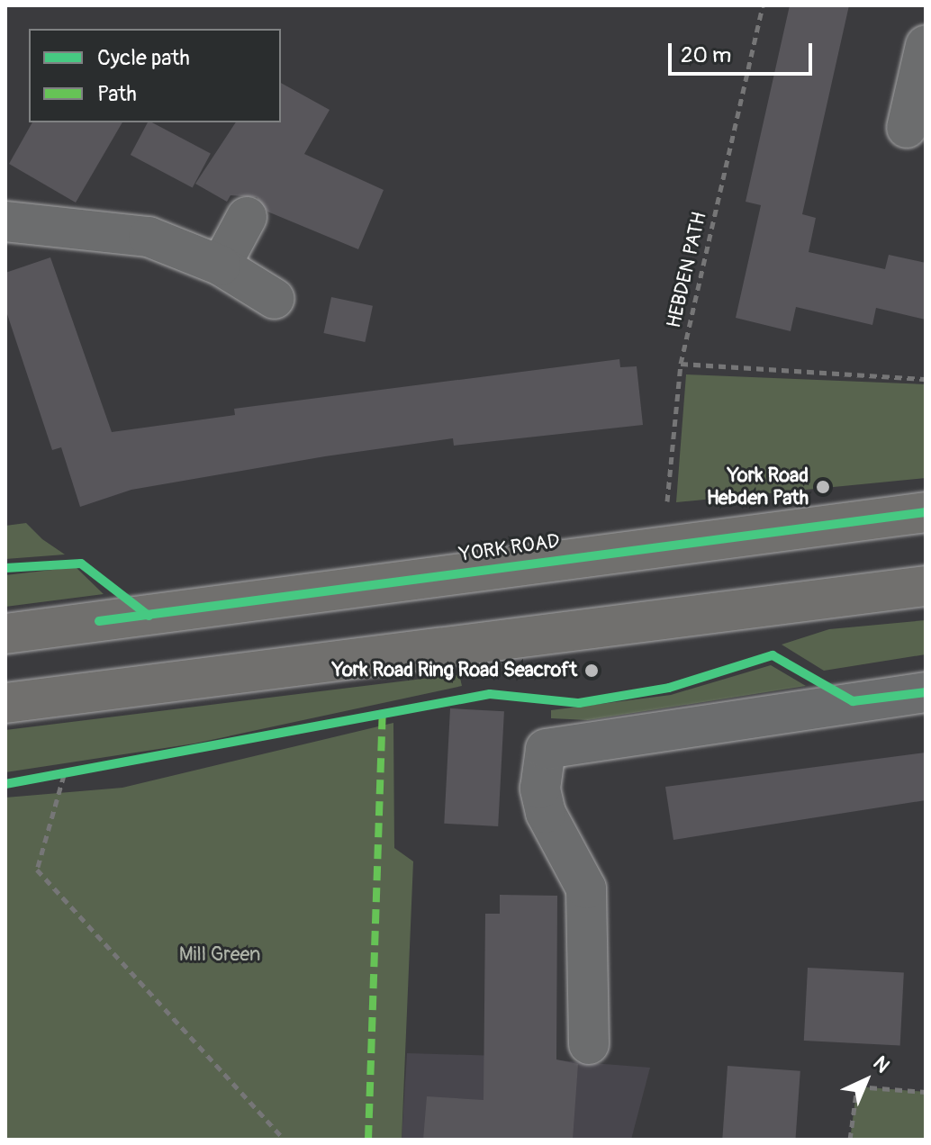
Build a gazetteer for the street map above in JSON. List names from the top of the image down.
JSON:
{
  "streets": {
    "highway": ["YORK ROAD"],
    "path": ["HEBDEN PATH"]
  },
  "crossings": [
    ["HEBDEN PATH", "YORK ROAD"]
  ],
  "parks": ["Mill Green"],
  "places": ["York Road Hebden Path", "York Road Ring Road Seacroft"],
  "legend": ["Cycle path", "Path"],
  "scale_bar": "20 m",
  "north": "top right"
}
